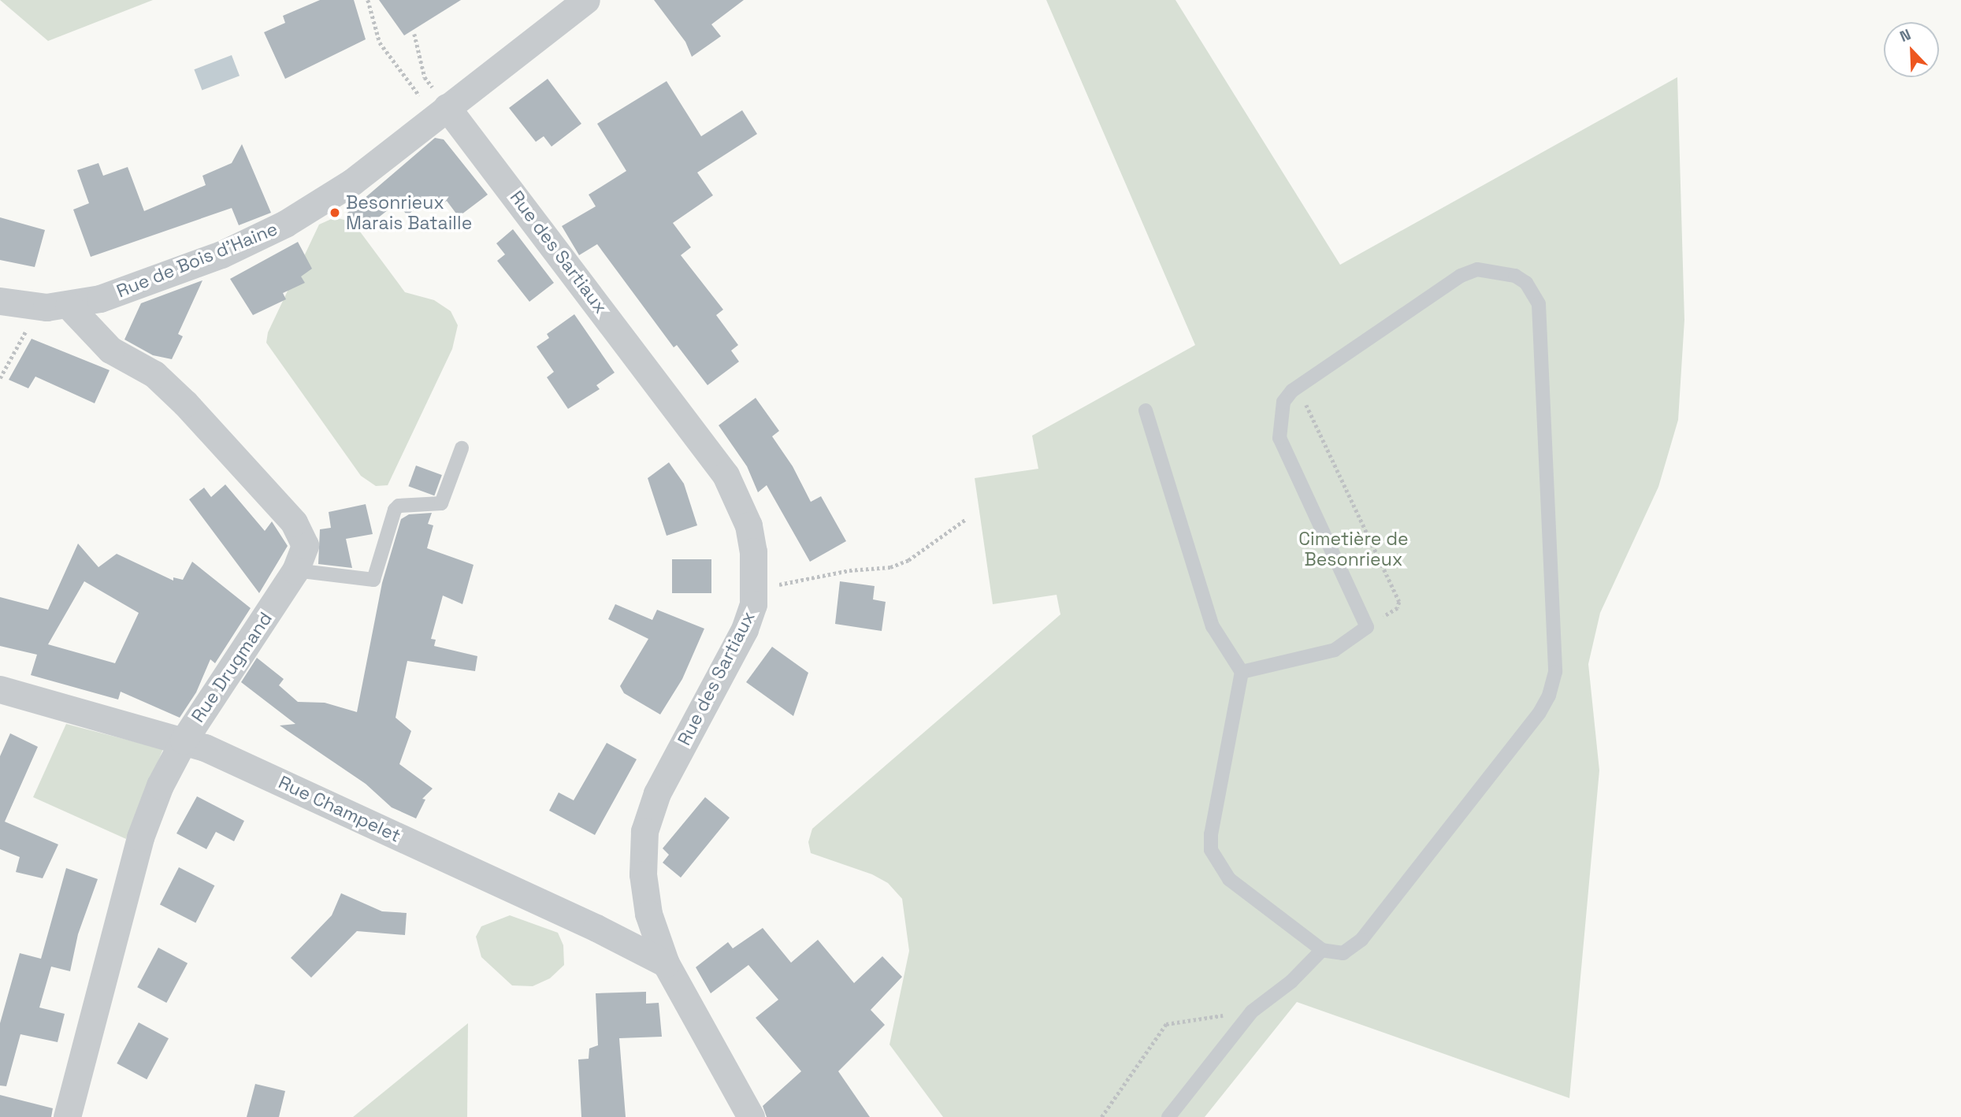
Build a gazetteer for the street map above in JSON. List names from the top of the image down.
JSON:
{
  "streets": {
    "street": [
      "Rue des Sartiaux",
      "Rue de Bois d'Haine",
      "Rue Drugmand",
      "Rue Champelet"
    ]
  },
  "crossings": [
    ["Rue des Sartiaux", "Rue de Bois d'Haine"],
    ["Rue des Sartiaux", "Rue Champelet"],
    ["Rue de Bois d'Haine", "Rue Drugmand"],
    ["Rue Drugmand", "Rue Champelet"]
  ],
  "parks": ["Cimetière de Besonrieux"],
  "places": ["Besonrieux Marais Bataille"],
  "north": "top left"
}
